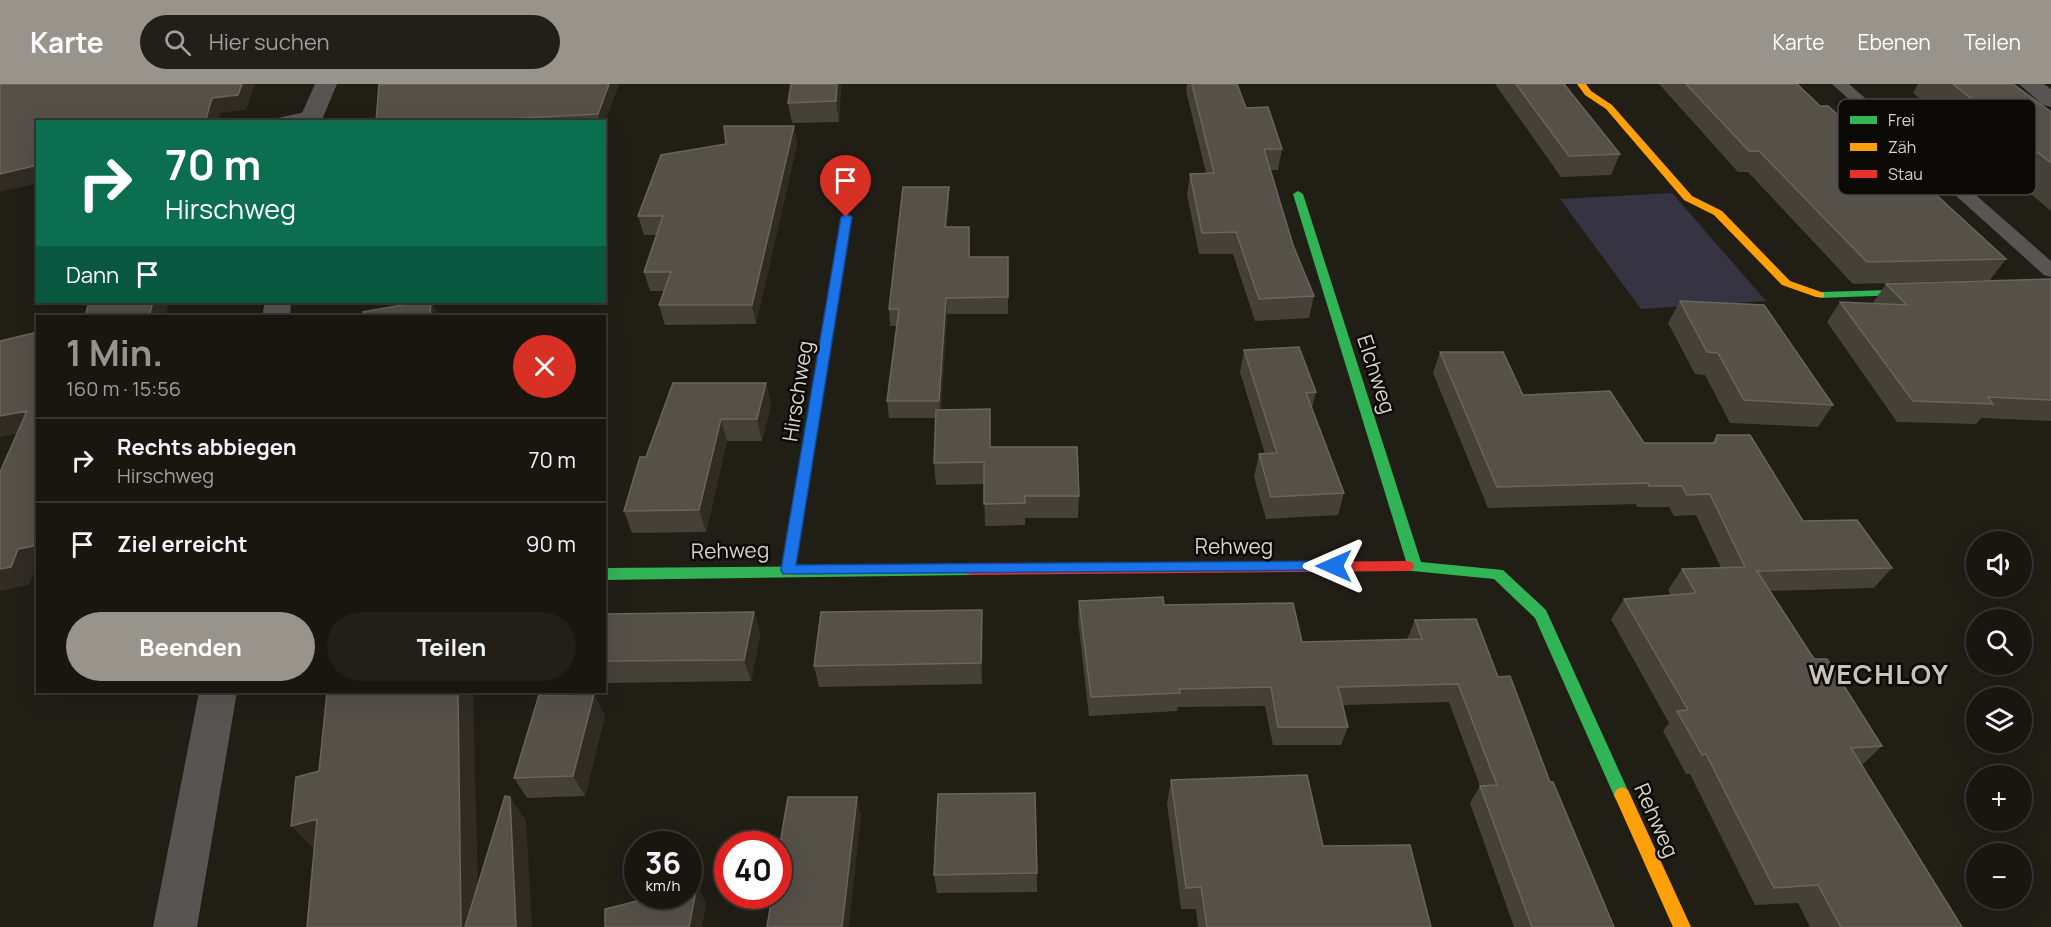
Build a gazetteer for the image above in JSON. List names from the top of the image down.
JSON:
{
  "streets": {
    "street": ["Elchweg", "Hirschweg", "Rehweg"]
  },
  "crossings": [
    ["Elchweg", "Rehweg"],
    ["Hirschweg", "Rehweg"]
  ],
  "districts": ["WECHLOY"],
  "legend": ["Frei", "Zäh", "Stau"],
  "page": {
    "header": "Karte",
    "search": "Hier suchen",
    "nav": ["Karte", "Ebenen", "Teilen"],
    "turn": ["70 m", "Hirschweg"],
    "then": "Dann",
    "heading": ["1 Min.", "160 m · 15:56"],
    "list": [
      {
        "name": "Rechts abbiegen",
        "note": "Hirschweg",
        "value": "70 m"
      },
      {
        "name": "Ziel erreicht",
        "value": "90 m"
      }
    ],
    "map_buttons": ["+", "−"],
    "buttons": ["Beenden", "Teilen"],
    "speed": "36 km/h",
    "limit": "40"
  }
}
